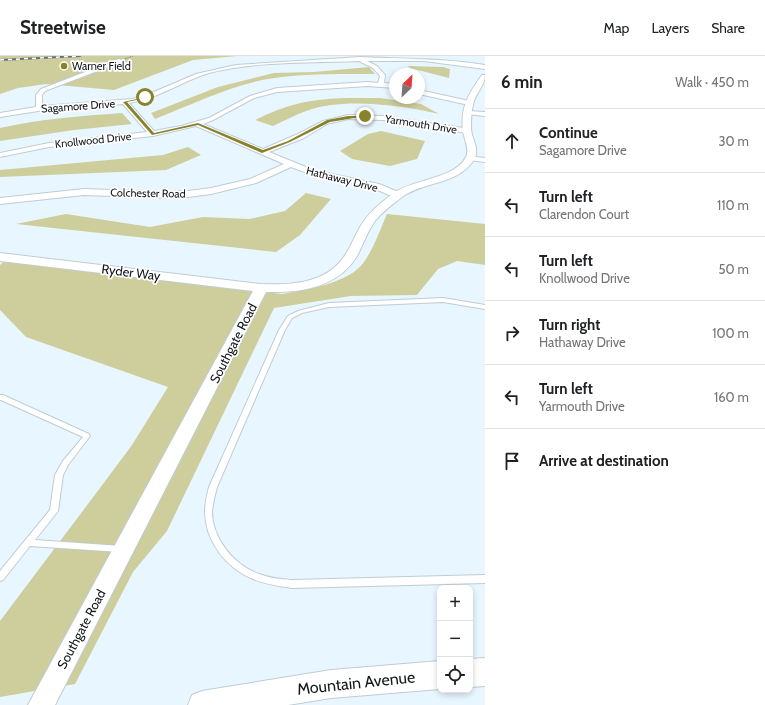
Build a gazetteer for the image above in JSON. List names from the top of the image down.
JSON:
{
  "streets": {
    "main road": ["Mountain Avenue"],
    "street": [
      "Sagamore Drive",
      "Yarmouth Drive",
      "Knollwood Drive",
      "Hathaway Drive",
      "Colchester Road",
      "Ryder Way",
      "Southgate Road"
    ]
  },
  "crossings": [
    ["Yarmouth Drive", "Hathaway Drive"],
    ["Knollwood Drive", "Hathaway Drive"],
    ["Hathaway Drive", "Colchester Road"],
    ["Hathaway Drive", "Southgate Road"],
    ["Ryder Way", "Southgate Road"]
  ],
  "places": ["Warner Field"],
  "north": "top right",
  "page": {
    "header": "Streetwise",
    "nav": ["Map", "Layers", "Share"],
    "heading": ["6 min", "Walk · 450 m"],
    "list": [
      ["Continue", "Sagamore Drive", "30 m"],
      ["Turn left", "Clarendon Court", "110 m"],
      ["Turn left", "Knollwood Drive", "50 m"],
      ["Turn right", "Hathaway Drive", "100 m"],
      ["Turn left", "Yarmouth Drive", "160 m"],
      "Arrive at destination"
    ],
    "map_buttons": ["+", "−"]
  }
}
